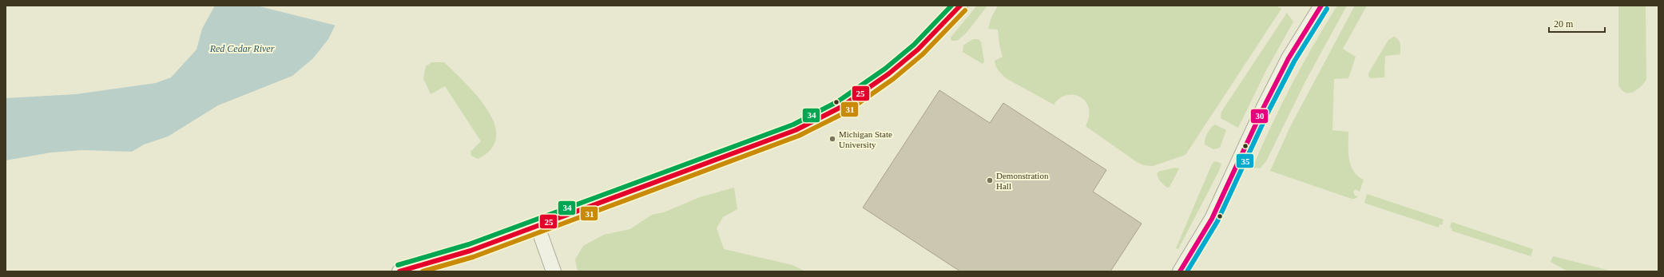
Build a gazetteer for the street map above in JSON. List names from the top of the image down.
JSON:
{
  "water": ["Red Cedar River"],
  "places": ["Michigan State University", "Demonstration Hall"],
  "lines": [
    "transit line 25",
    "transit line 34",
    "transit line 30",
    "transit line 35",
    "transit line 31"
  ],
  "scale_bar": "20 m"
}
